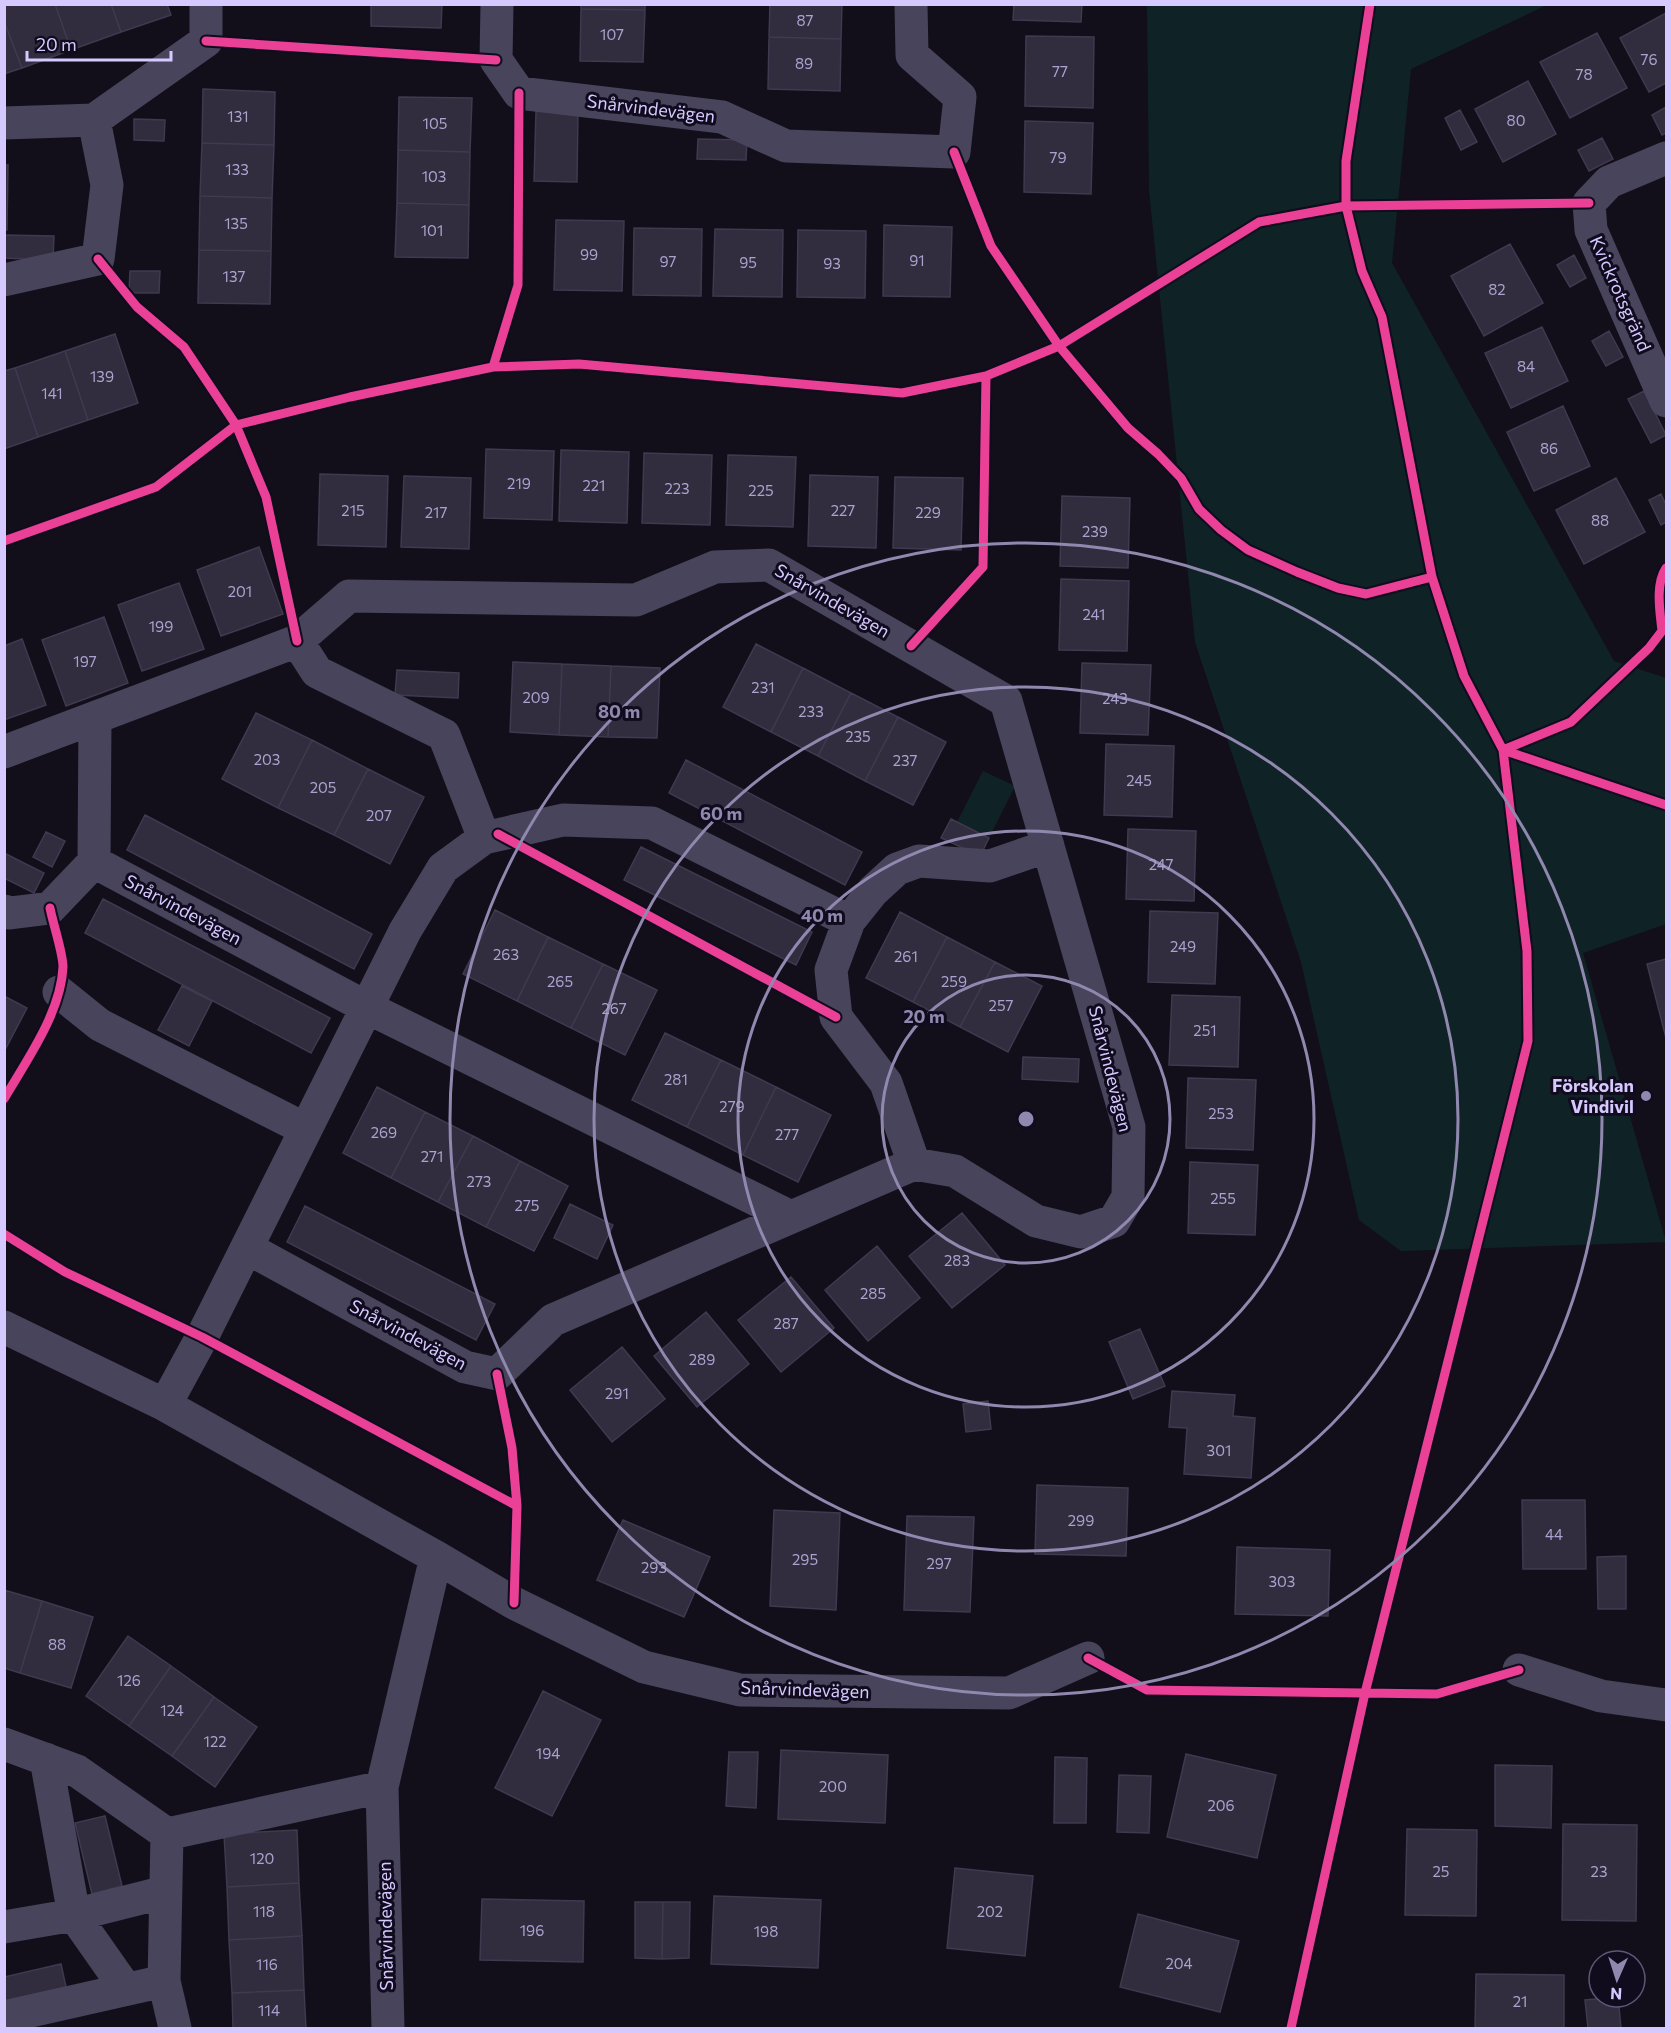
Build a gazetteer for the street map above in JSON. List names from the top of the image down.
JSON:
{
  "streets": {
    "street": ["Snårvindevägen", "Kvickrotsgränd"]
  },
  "places": ["Förskolan Vindivil"],
  "house_numbers": [
    "87",
    "107",
    "76",
    "89",
    "77",
    "78",
    "131",
    "80",
    "105",
    "79",
    "133",
    "103",
    "135",
    "101",
    "99",
    "91",
    "97",
    "95",
    "93",
    "137",
    "82",
    "84",
    "139",
    "141",
    "86",
    "219",
    "221",
    "223",
    "225",
    "215",
    "227",
    "217",
    "229",
    "88",
    "239",
    "201",
    "241",
    "199",
    "197",
    "231",
    "209",
    "243",
    "233",
    "235",
    "203",
    "237",
    "245",
    "205",
    "207",
    "247",
    "249",
    "263",
    "261",
    "265",
    "259",
    "257",
    "267",
    "251",
    "281",
    "279",
    "253",
    "269",
    "277",
    "271",
    "273",
    "255",
    "275",
    "283",
    "285",
    "287",
    "289",
    "291",
    "301",
    "299",
    "44",
    "295",
    "297",
    "293",
    "303",
    "88",
    "126",
    "124",
    "122",
    "194",
    "200",
    "206",
    "120",
    "25",
    "23",
    "118",
    "202",
    "196",
    "198",
    "204",
    "116",
    "21",
    "114"
  ],
  "scale_bar": "20 m",
  "north": "bottom",
  "rings": [
    "80 m",
    "60 m",
    "40 m",
    "20 m"
  ]
}
